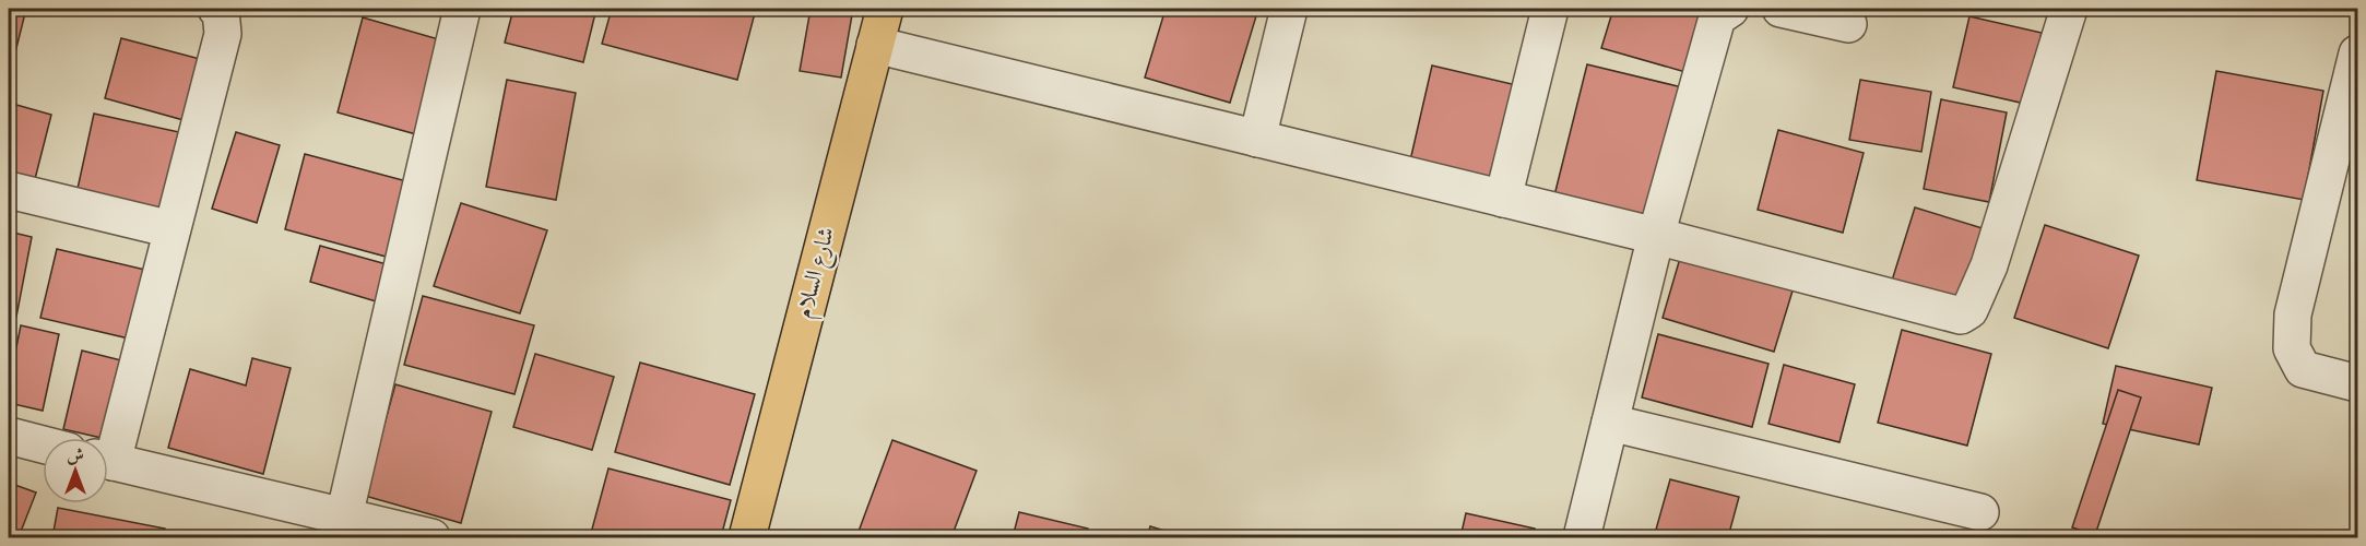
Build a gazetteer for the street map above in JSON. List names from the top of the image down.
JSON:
{
  "streets": {
    "main road": ["شارع السلام"]
  },
  "north": "top"
}
